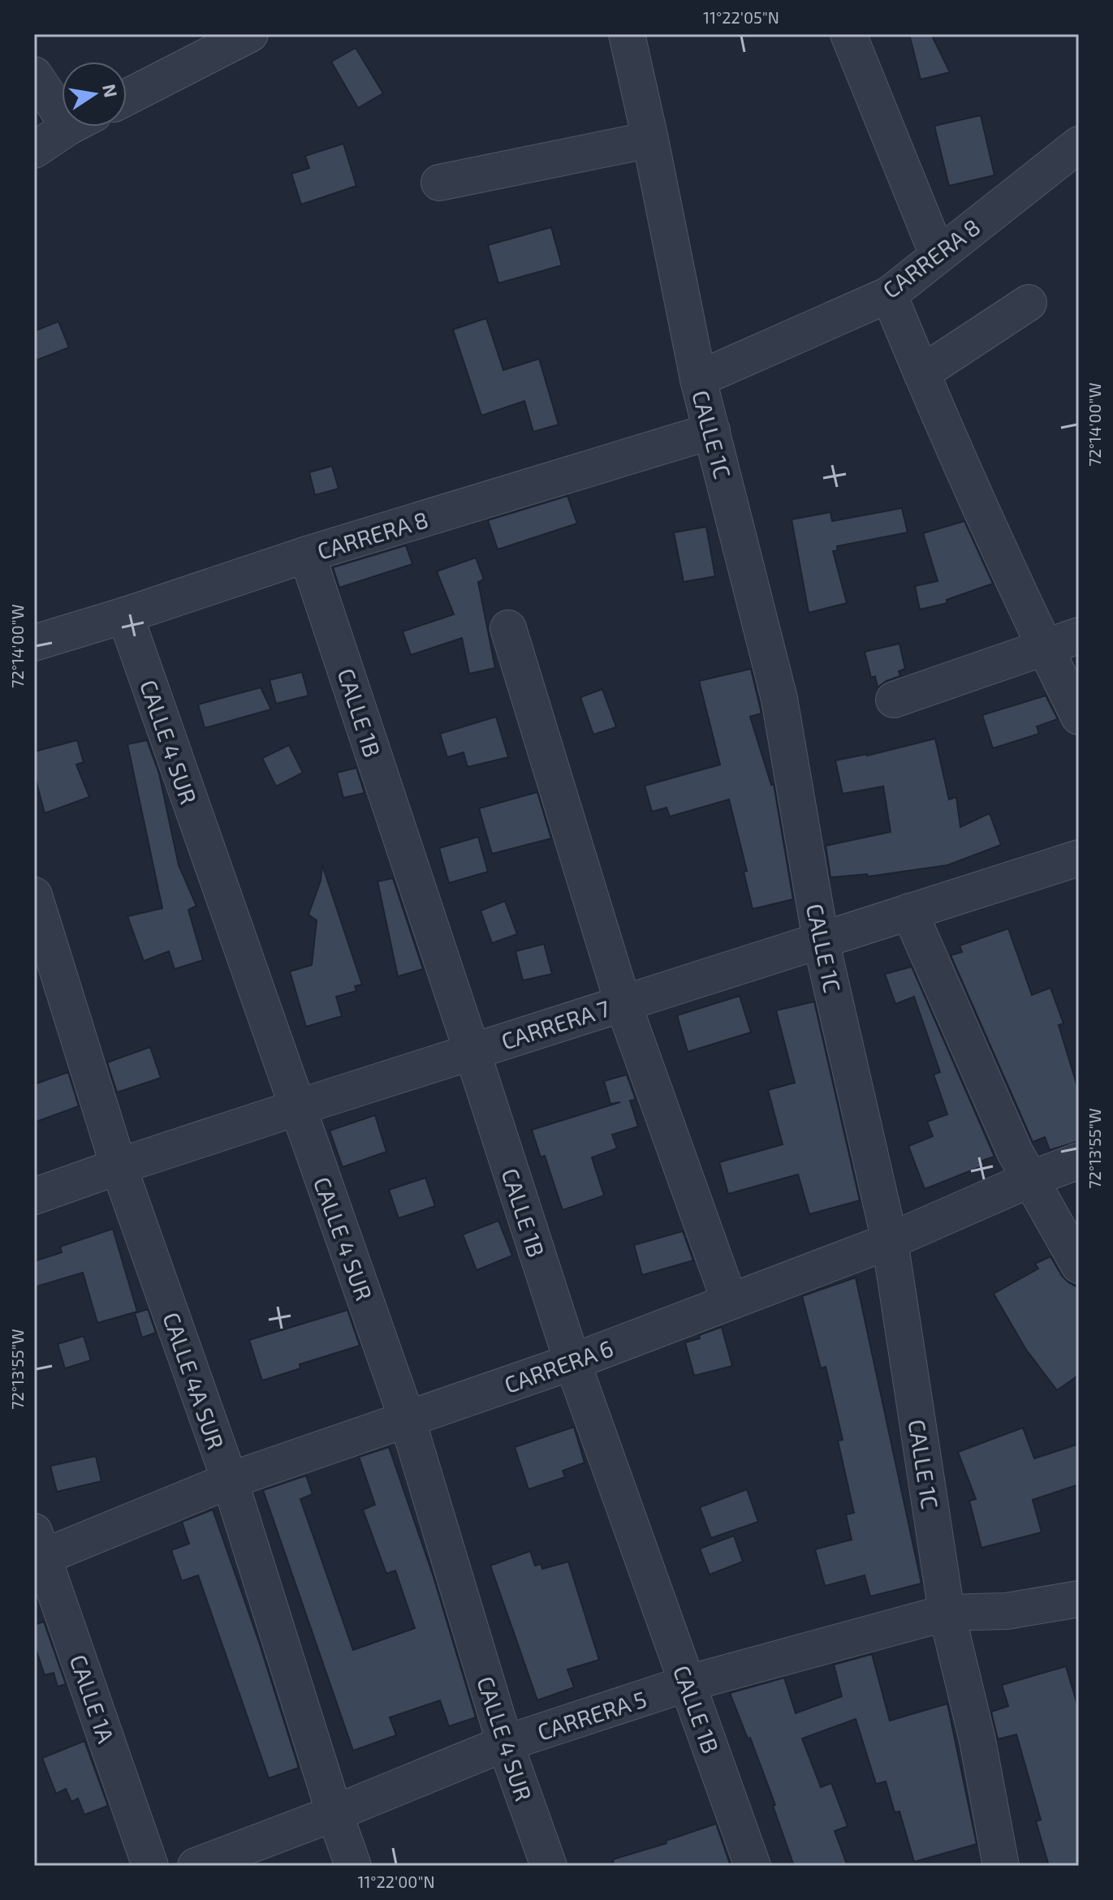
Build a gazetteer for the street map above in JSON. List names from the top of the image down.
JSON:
{
  "streets": {
    "street": [
      "CARRERA 8",
      "CALLE 1C",
      "CALLE 1B",
      "CALLE 4 SUR",
      "CARRERA 7",
      "CARRERA 6",
      "CALLE 4A SUR",
      "CALLE 1A",
      "CARRERA 5"
    ]
  },
  "crossings": [
    ["CARRERA 8", "CALLE 1C"],
    ["CARRERA 8", "CALLE 1B"],
    ["CARRERA 8", "CALLE 4 SUR"],
    ["CALLE 1C", "CARRERA 7"],
    ["CALLE 1C", "CARRERA 6"],
    ["CALLE 1C", "CARRERA 5"],
    ["CALLE 1B", "CARRERA 7"],
    ["CALLE 1B", "CARRERA 6"],
    ["CALLE 1B", "CARRERA 5"],
    ["CALLE 4 SUR", "CARRERA 7"],
    ["CALLE 4 SUR", "CARRERA 6"],
    ["CALLE 4 SUR", "CARRERA 5"],
    ["CARRERA 7", "CALLE 4A SUR"],
    ["CARRERA 6", "CALLE 4A SUR"],
    ["CARRERA 6", "CALLE 1A"],
    ["CALLE 4A SUR", "CARRERA 5"]
  ],
  "north": "right",
  "coordinates": [
    "11°22'05\"N",
    "72°14'00\"W",
    "72°13'55\"W",
    "11°22'00\"N"
  ]
}
